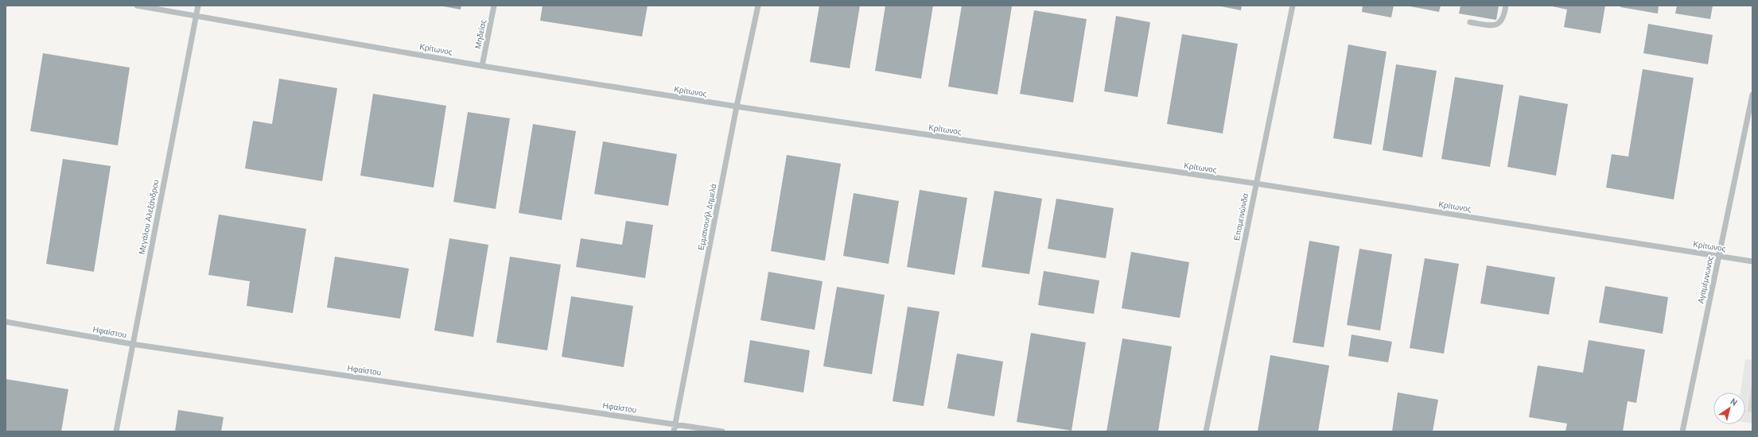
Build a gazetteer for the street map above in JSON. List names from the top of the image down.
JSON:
{
  "streets": {
    "street": [
      "Μηδείας",
      "Κρίτωνος",
      "Μεγάλου Αλεξάνδρου",
      "Εμμανουήλ Δημελά",
      "Επαμεινώνδα",
      "Αγαμέμνωνος",
      "Ηφαίστου"
    ]
  },
  "crossings": [
    ["Μηδείας", "Κρίτωνος"],
    ["Κρίτωνος", "Μεγάλου Αλεξάνδρου"],
    ["Κρίτωνος", "Εμμανουήλ Δημελά"],
    ["Κρίτωνος", "Επαμεινώνδα"],
    ["Κρίτωνος", "Αγαμέμνωνος"],
    ["Μεγάλου Αλεξάνδρου", "Ηφαίστου"],
    ["Εμμανουήλ Δημελά", "Ηφαίστου"]
  ],
  "north": "top right"
}
